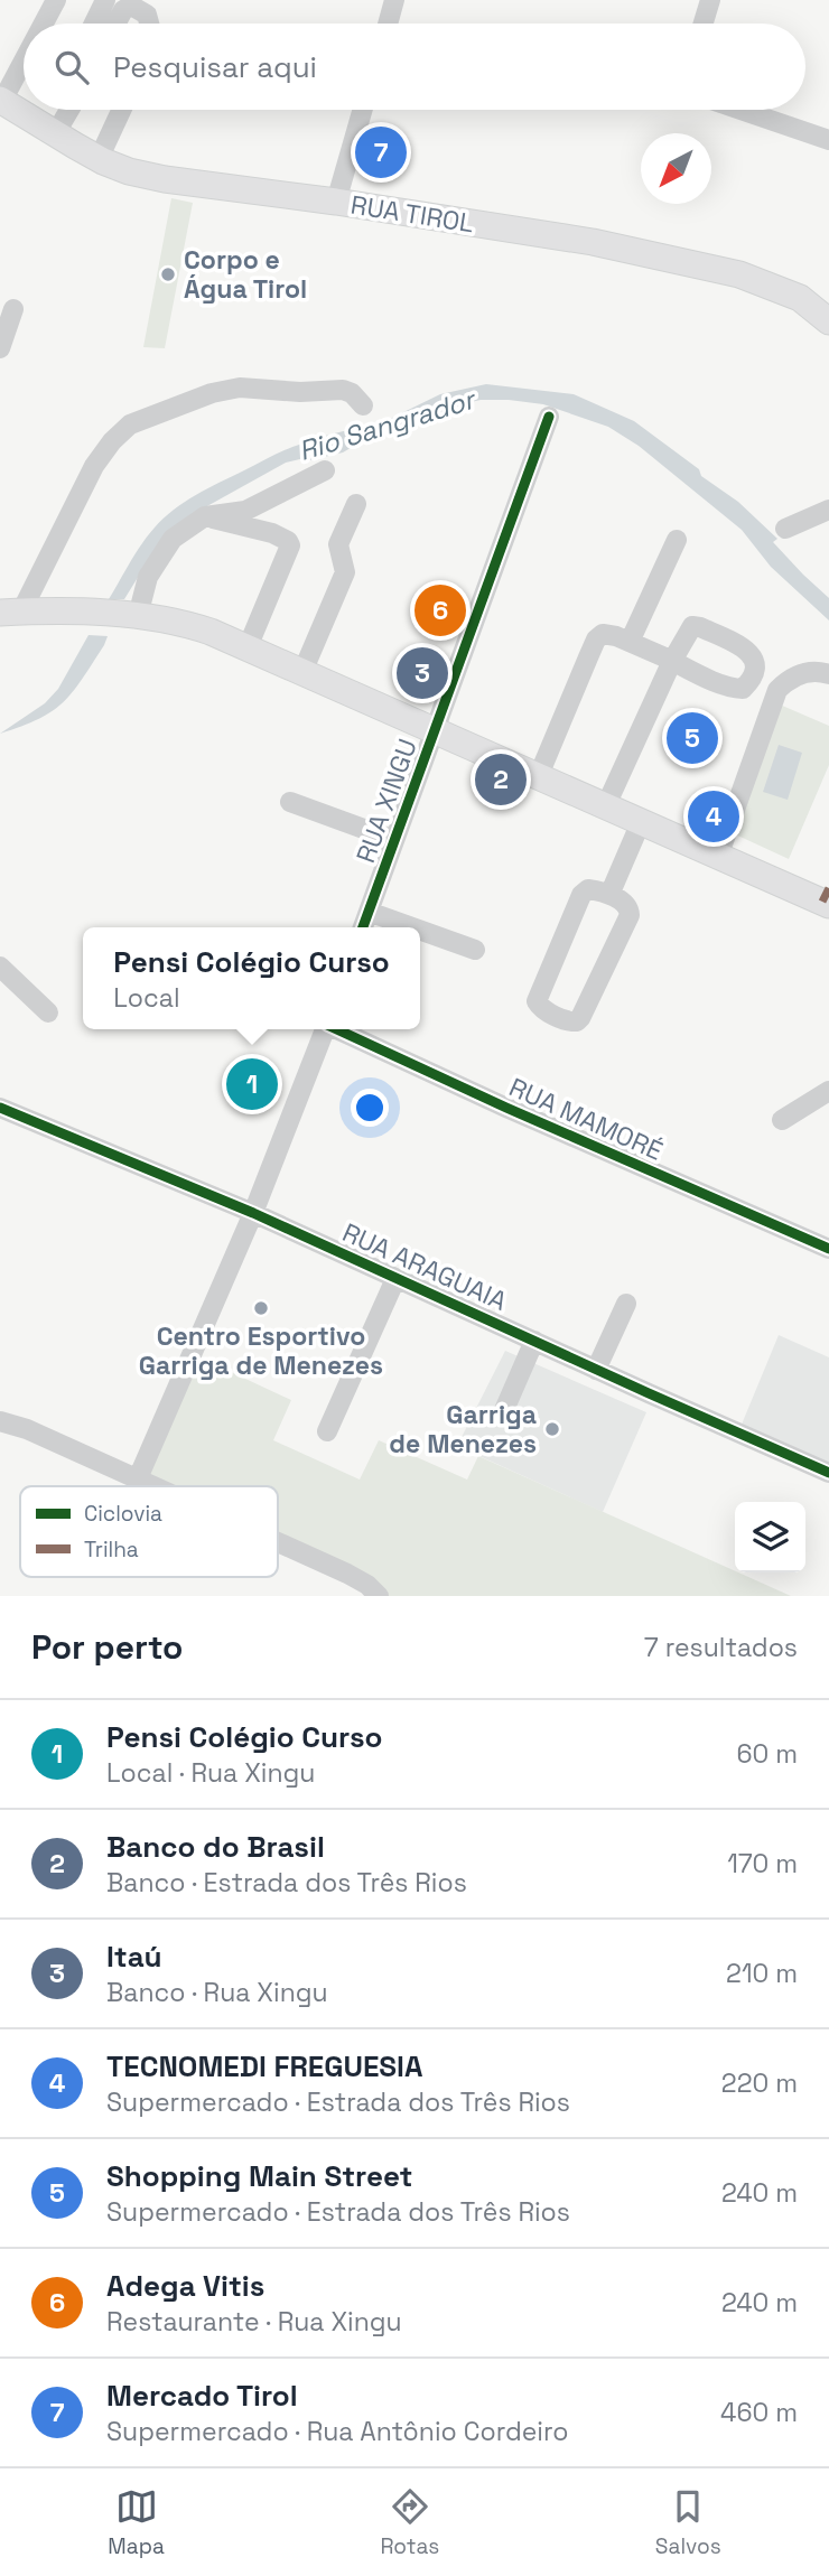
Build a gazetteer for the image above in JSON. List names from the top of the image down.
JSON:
{
  "streets": {
    "main road": ["RUA TIROL"],
    "street": ["RUA XINGU", "RUA MAMORÉ", "RUA ARAGUAIA"]
  },
  "water": ["Rio Sangrador"],
  "places": ["Corpo e Água Tirol", "Centro Esportivo Garriga de Menezes", "Garriga de Menezes"],
  "legend": ["Ciclovia", "Trilha"],
  "north": "bottom left",
  "page": {
    "search": "Pesquisar aqui",
    "pins": [
      "7",
      "6",
      "3",
      "5",
      "2",
      "4",
      "1"
    ],
    "popup": ["Pensi Colégio Curso", "Local"],
    "heading": ["Por perto", "7 resultados"],
    "list": [
      {
        "mark": "1",
        "name": "Pensi Colégio Curso",
        "note": "Local · Rua Xingu",
        "value": "60 m"
      },
      {
        "mark": "2",
        "name": "Banco do Brasil",
        "note": "Banco · Estrada dos Três Rios",
        "value": "170 m"
      },
      {
        "mark": "3",
        "name": "Itaú",
        "note": "Banco · Rua Xingu",
        "value": "210 m"
      },
      {
        "mark": "4",
        "name": "TECNOMEDI FREGUESIA",
        "note": "Supermercado · Estrada dos Três Rios",
        "value": "220 m"
      },
      {
        "mark": "5",
        "name": "Shopping Main Street",
        "note": "Supermercado · Estrada dos Três Rios",
        "value": "240 m"
      },
      {
        "mark": "6",
        "name": "Adega Vitis",
        "note": "Restaurante · Rua Xingu",
        "value": "240 m"
      },
      {
        "mark": "7",
        "name": "Mercado Tirol",
        "note": "Supermercado · Rua Antônio Cordeiro",
        "value": "460 m"
      }
    ],
    "nav": ["Mapa", "Rotas", "Salvos"]
  }
}
